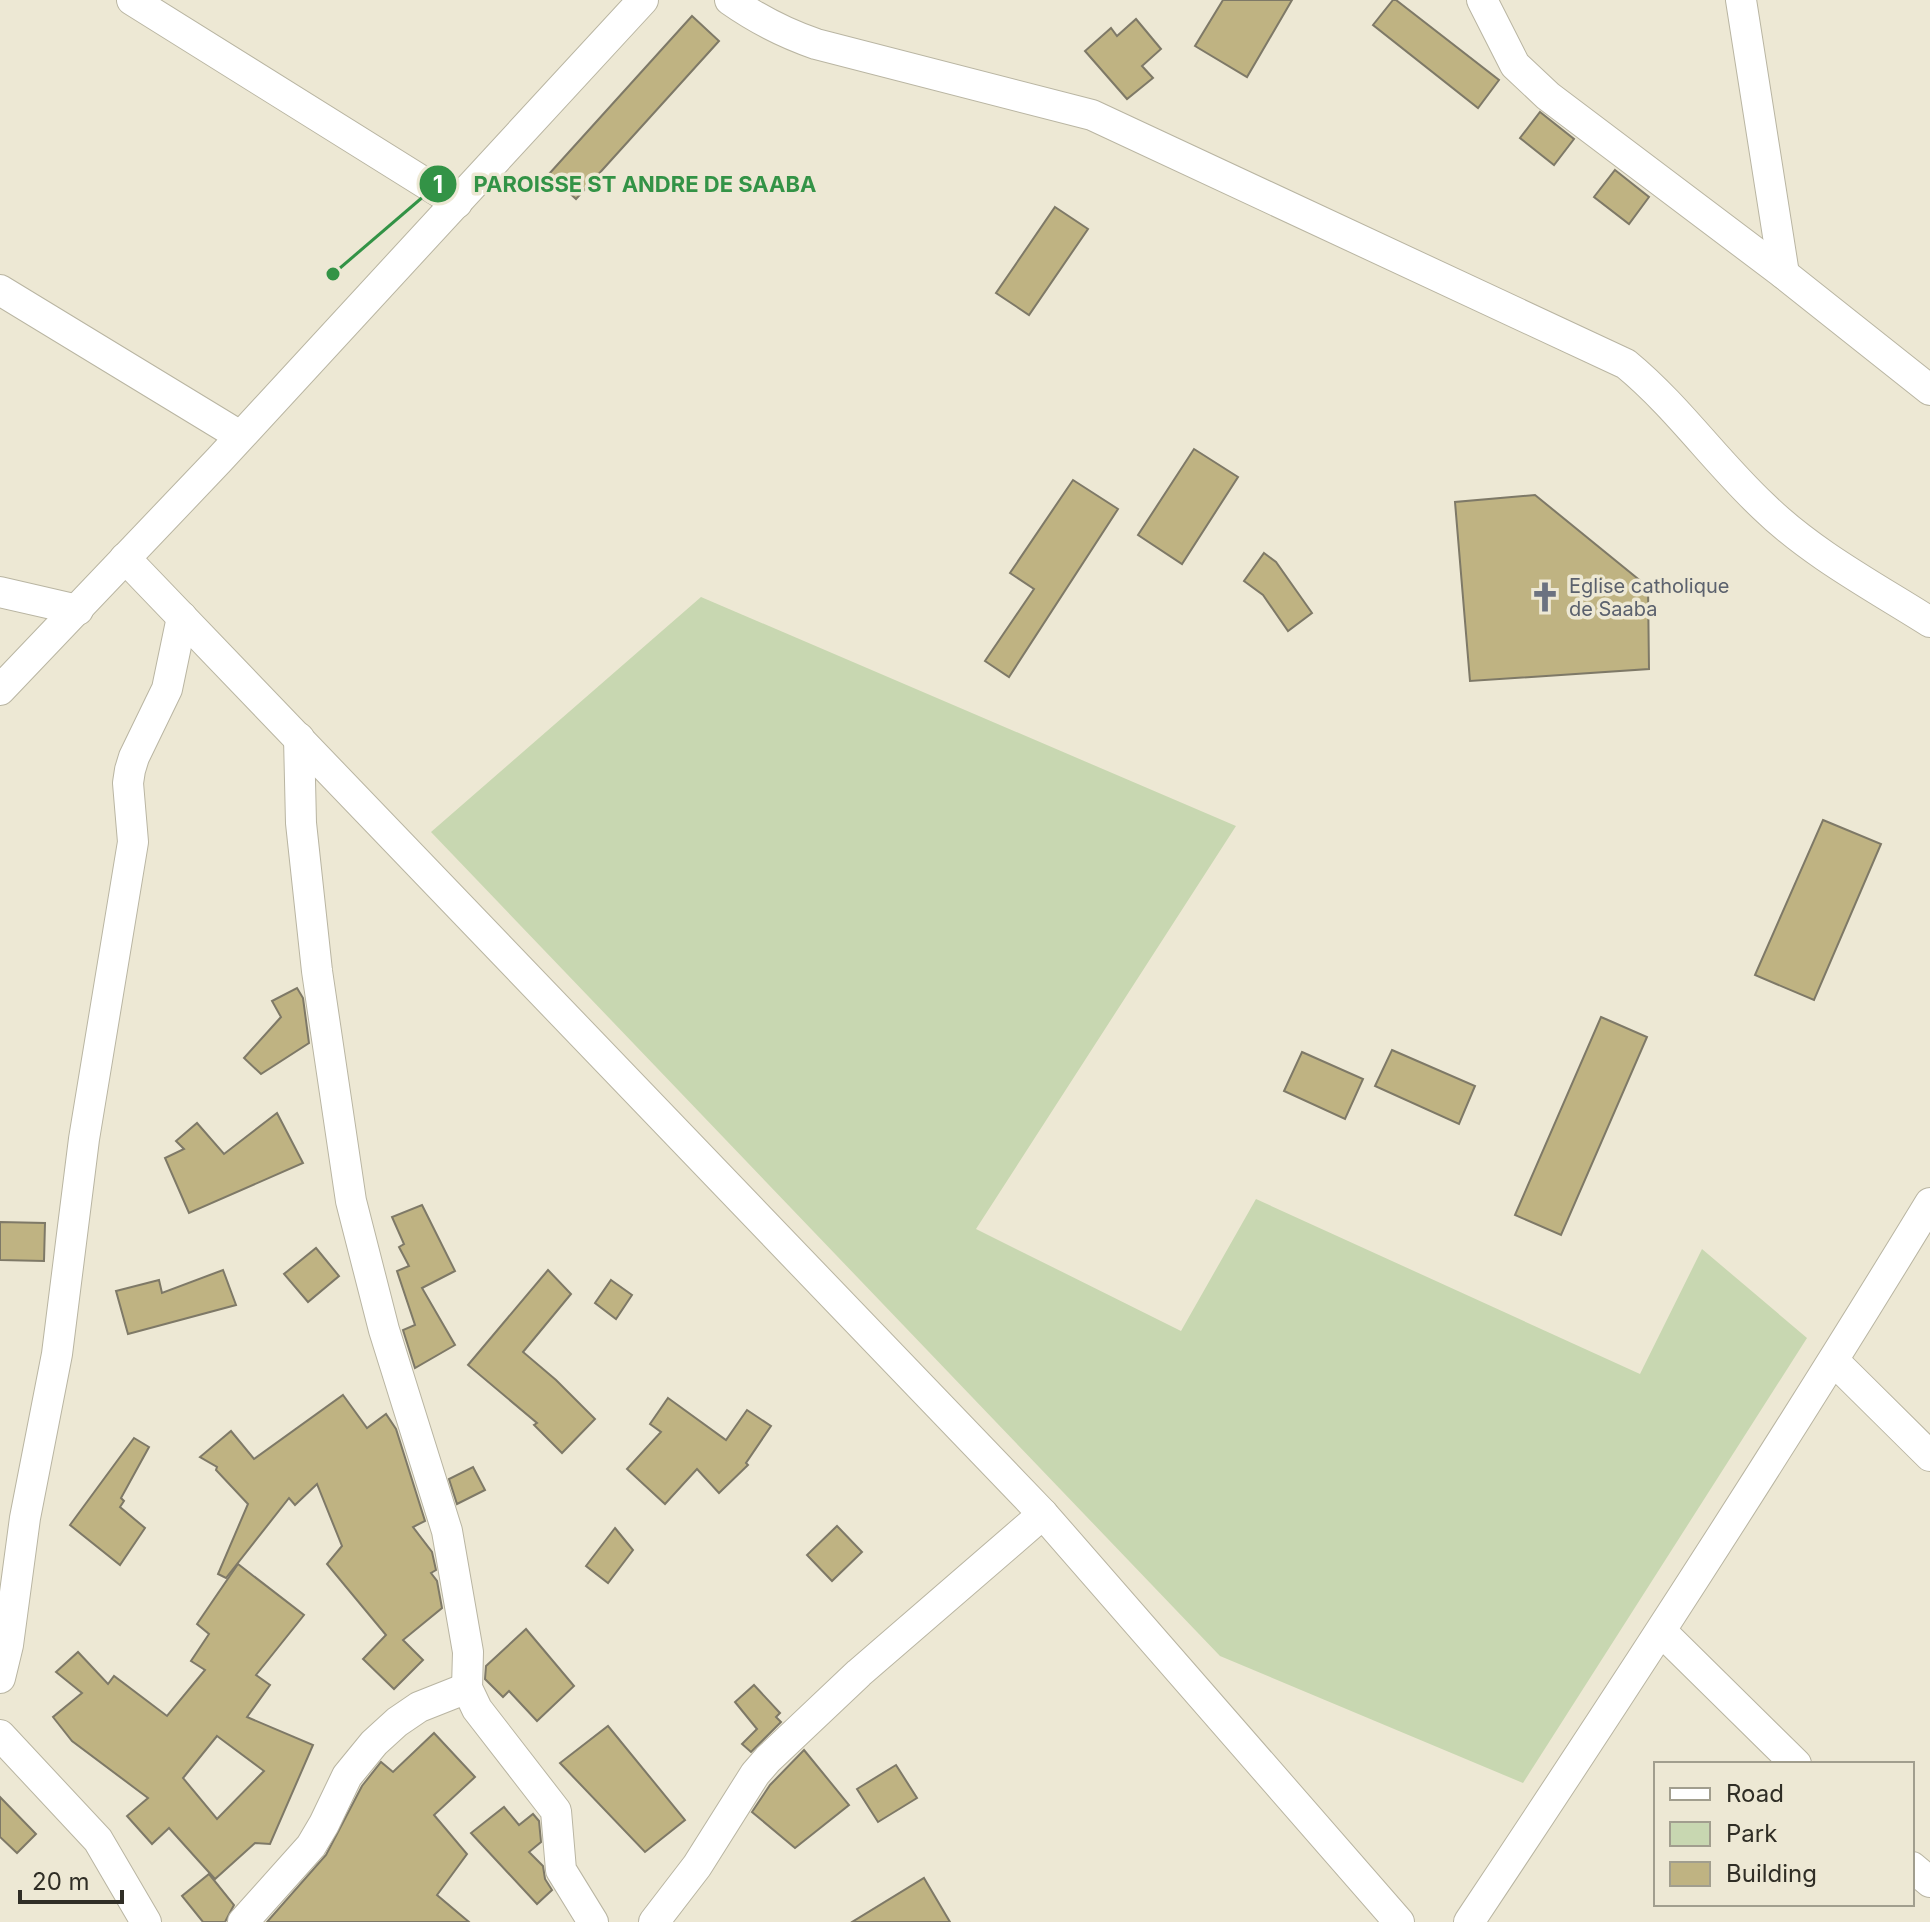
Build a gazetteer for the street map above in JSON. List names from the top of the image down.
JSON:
{
  "places": {
    "other": ["PAROISSE ST ANDRE DE SAABA"],
    "church": ["Eglise catholique de Saaba"]
  },
  "legend": ["Road", "Park", "Building"],
  "scale_bar": "20 m"
}
